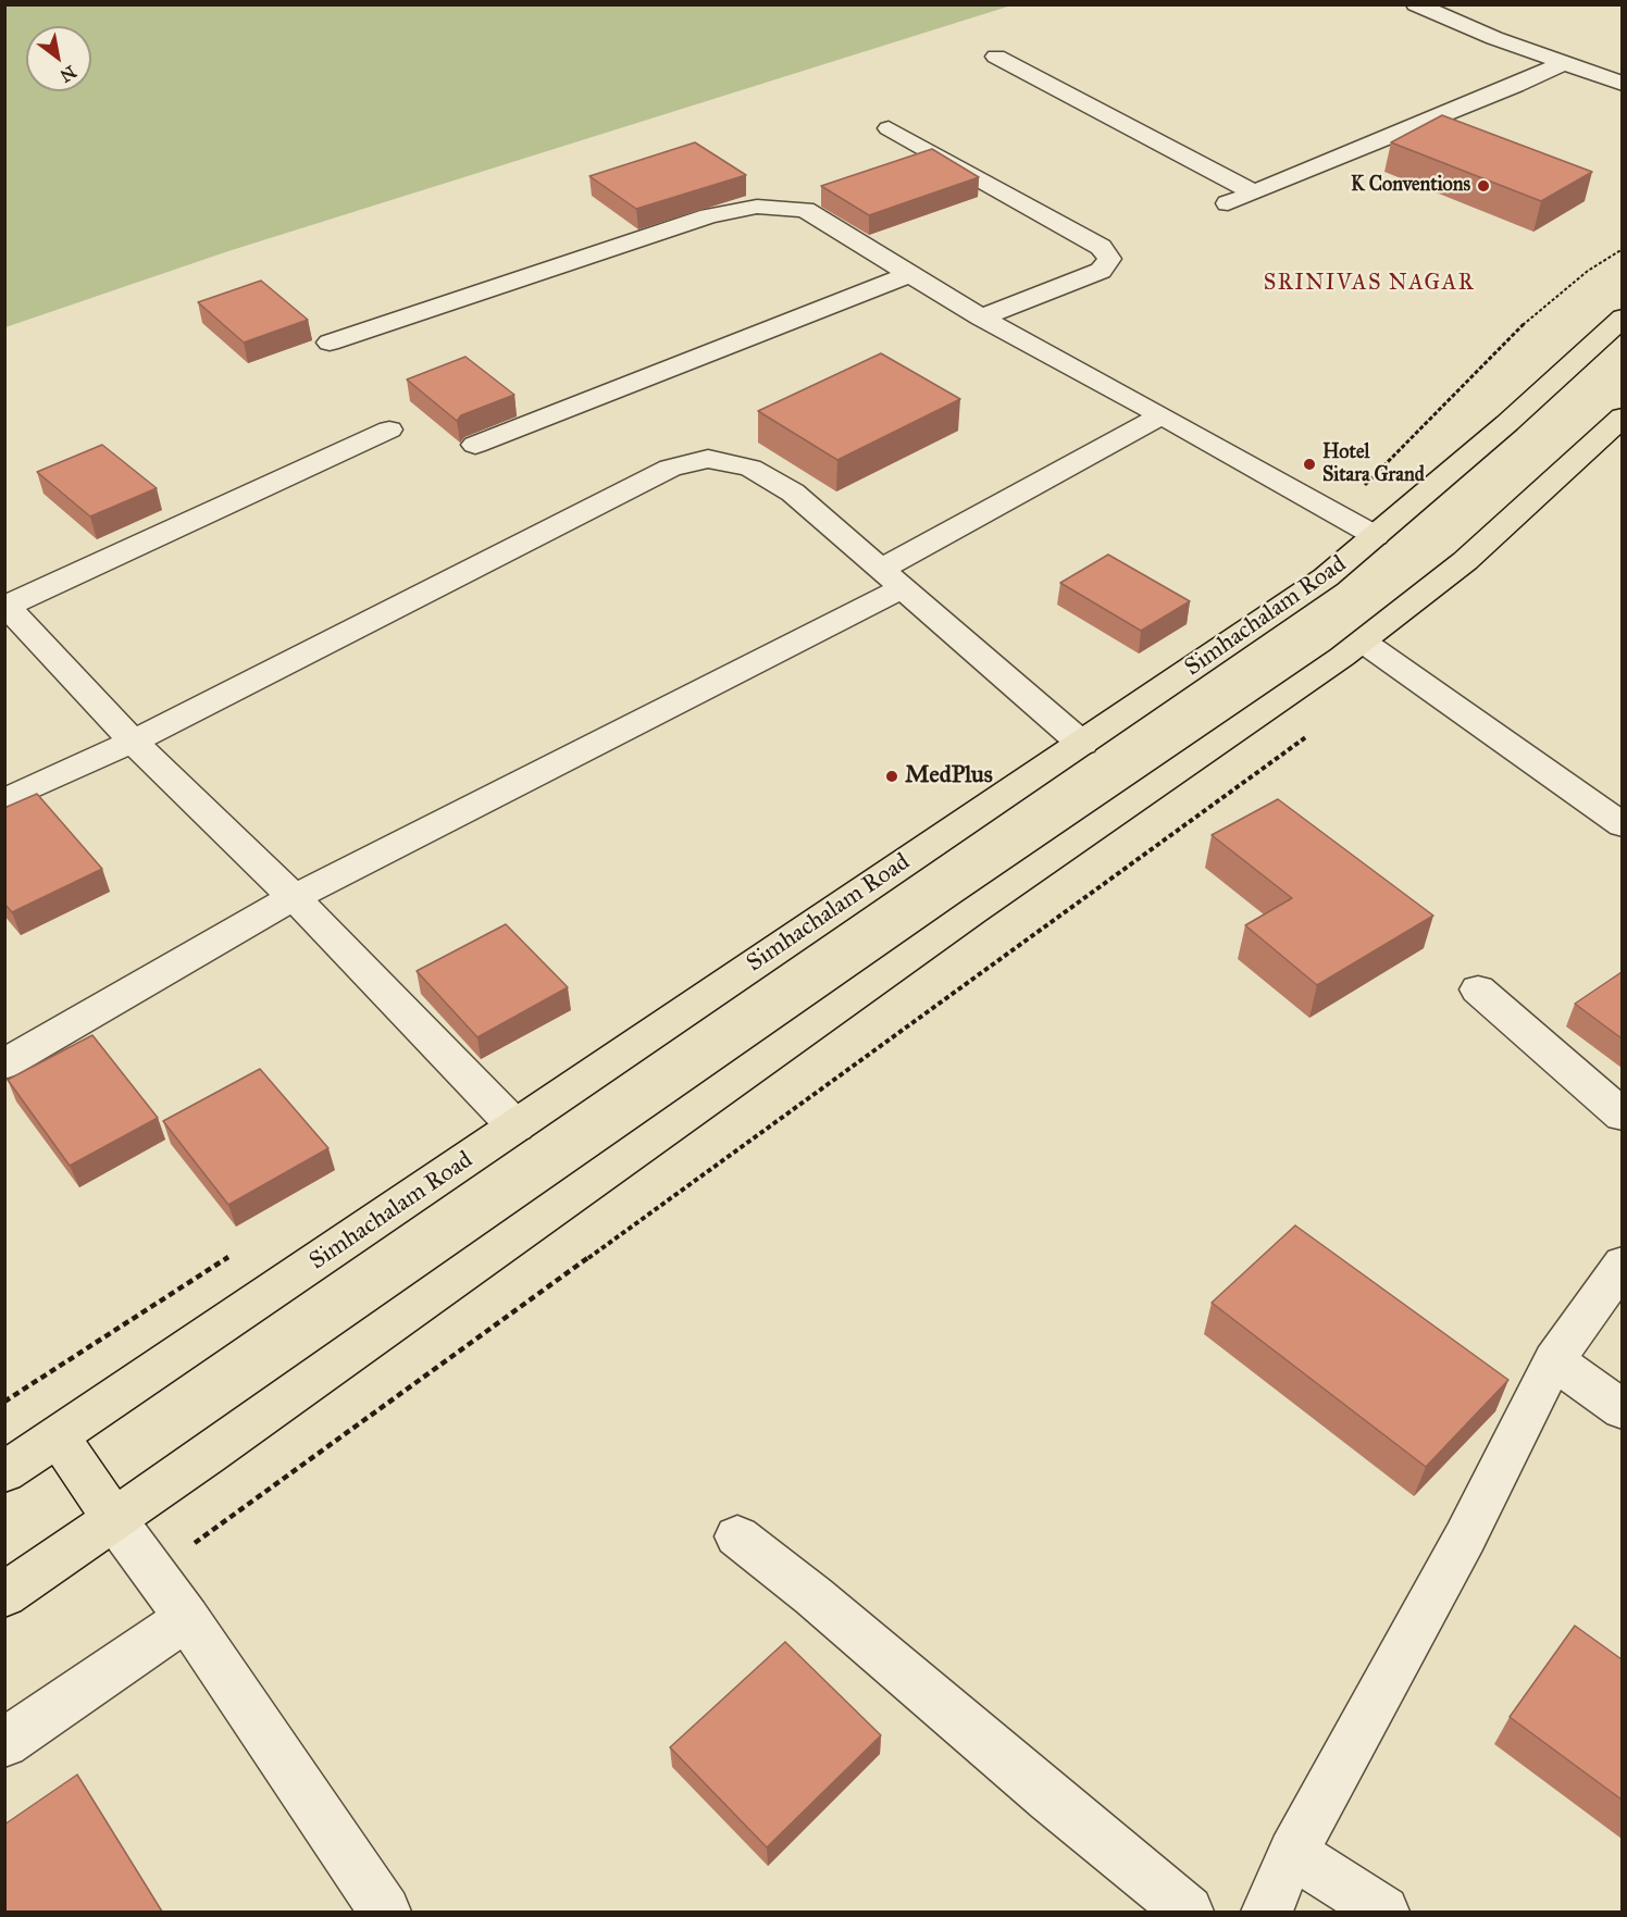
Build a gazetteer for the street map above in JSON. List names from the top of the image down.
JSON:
{
  "streets": {
    "main road": ["Simhachalam Road"]
  },
  "districts": ["SRINIVAS NAGAR"],
  "places": ["K Conventions", "Hotel Sitara Grand", "MedPlus"],
  "north": "bottom right"
}
